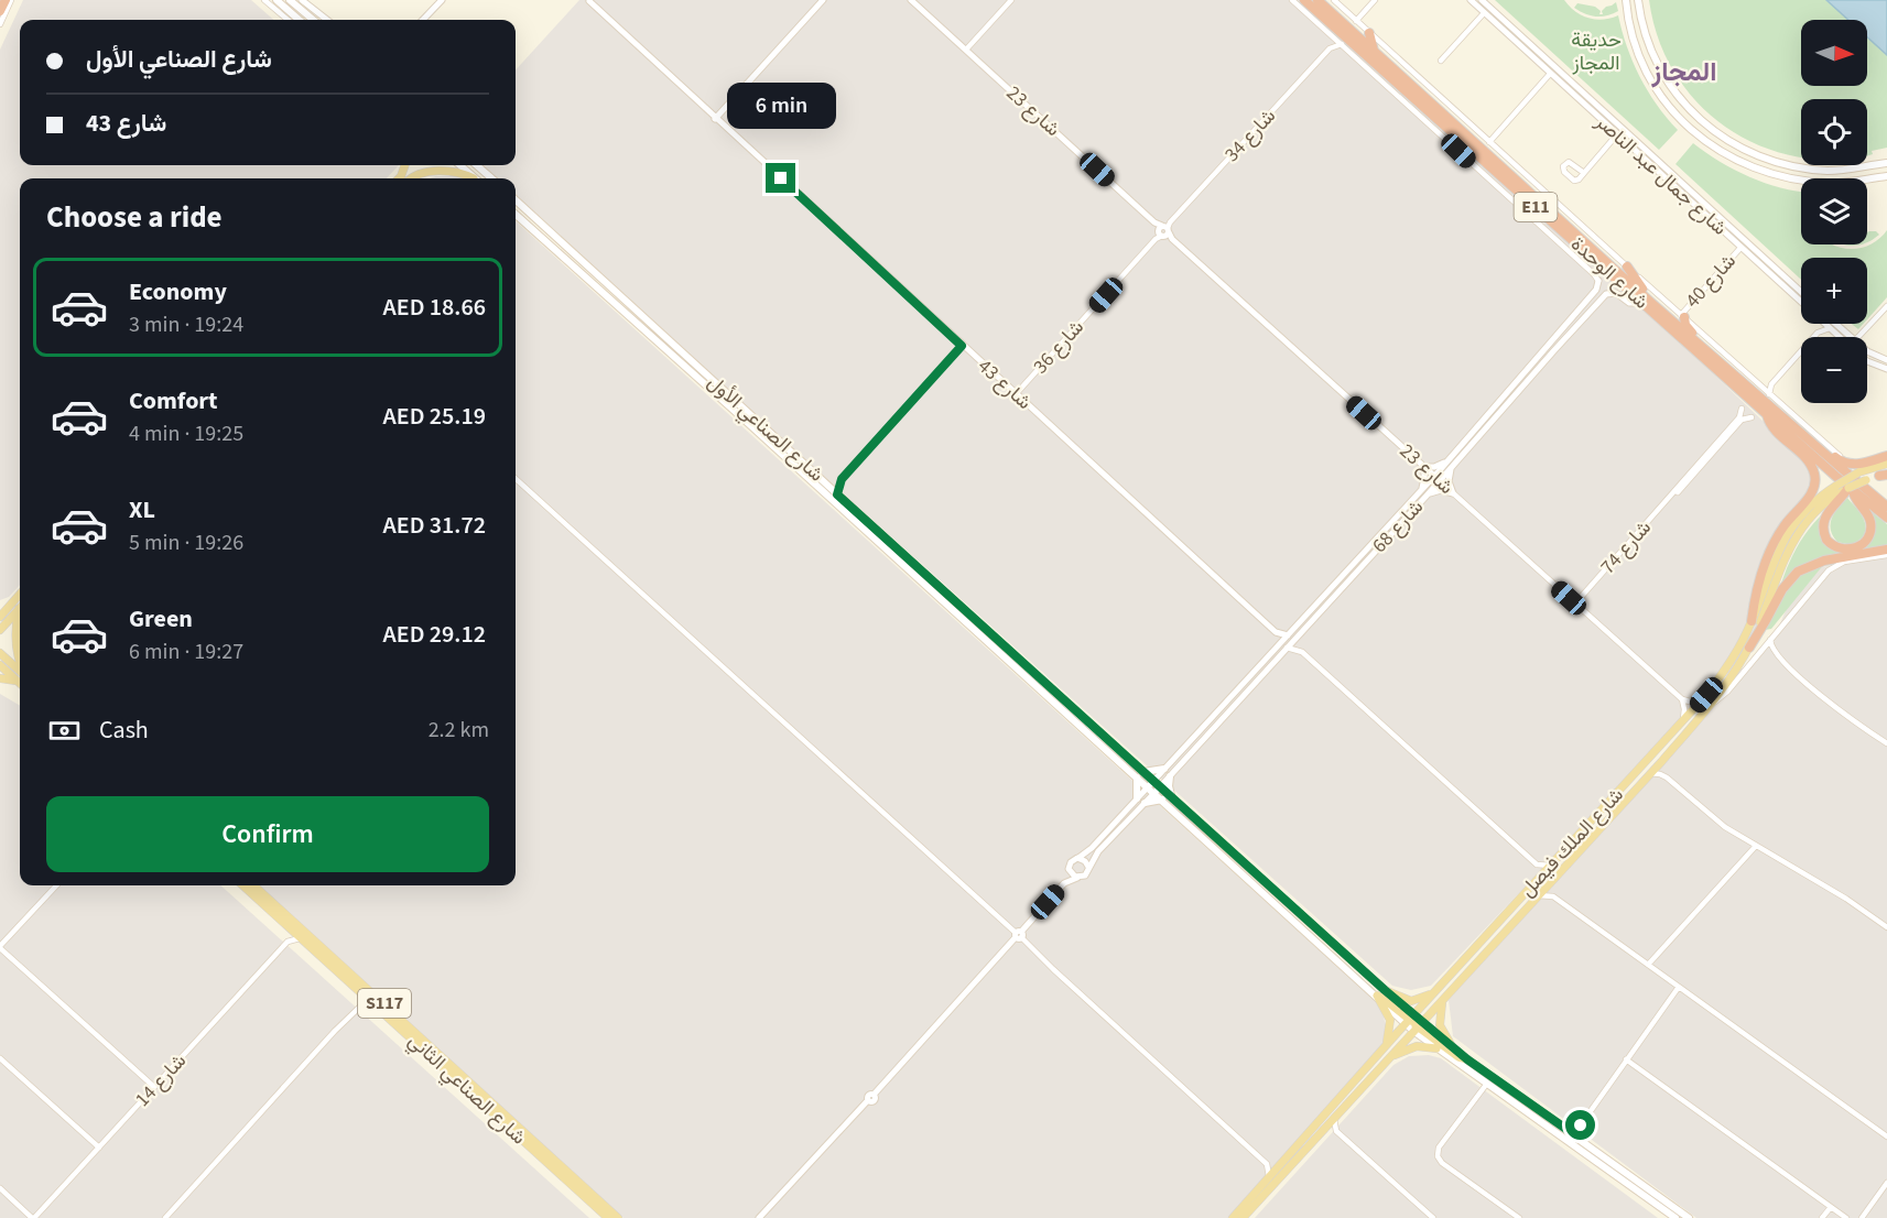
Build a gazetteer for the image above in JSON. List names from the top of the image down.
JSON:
{
  "streets": {
    "highway": ["E11", "شارع الوحدة"],
    "main road": [
      "شارع الصناعي الأول",
      "شارع الملك فيصل",
      "S117",
      "شارع الصناعي الثاني"
    ],
    "street": [
      "شارع 23",
      "شارع 34",
      "شارع جمال عبد الناصر",
      "شارع 40",
      "شارع 36",
      "شارع 43",
      "شارع 68",
      "شارع 74",
      "شارع 14"
    ]
  },
  "crossings": [
    ["شارع 23", "شارع 34"],
    ["شارع 23", "شارع 36"],
    ["شارع 23", "شارع 68"],
    ["شارع 34", "شارع الوحدة"],
    ["شارع 34", "شارع 36"],
    ["شارع جمال عبد الناصر", "شارع 40"],
    ["شارع الوحدة", "شارع 68"],
    ["شارع الوحدة", "شارع الملك فيصل"],
    ["شارع 36", "شارع 43"],
    ["شارع 43", "شارع 68"],
    ["شارع الصناعي الأول", "شارع 68"],
    ["شارع الصناعي الأول", "شارع الملك فيصل"]
  ],
  "districts": ["المجاز"],
  "parks": ["حديقة المجاز"],
  "north": "right",
  "page": {
    "map_buttons": ["+", "−"],
    "banner": ["شارع الصناعي الأول", "شارع 43"],
    "bubble": "6 min",
    "heading": "Choose a ride",
    "list": [
      {
        "name": "Economy",
        "note": "3 min · 19:24",
        "value": "AED 18.66"
      },
      {
        "name": "Comfort",
        "note": "4 min · 19:25",
        "value": "AED 25.19"
      },
      {
        "name": "XL",
        "note": "5 min · 19:26",
        "value": "AED 31.72"
      },
      {
        "name": "Green",
        "note": "6 min · 19:27",
        "value": "AED 29.12"
      }
    ],
    "pay": ["Cash", "2.2 km"],
    "buttons": "Confirm"
  }
}
